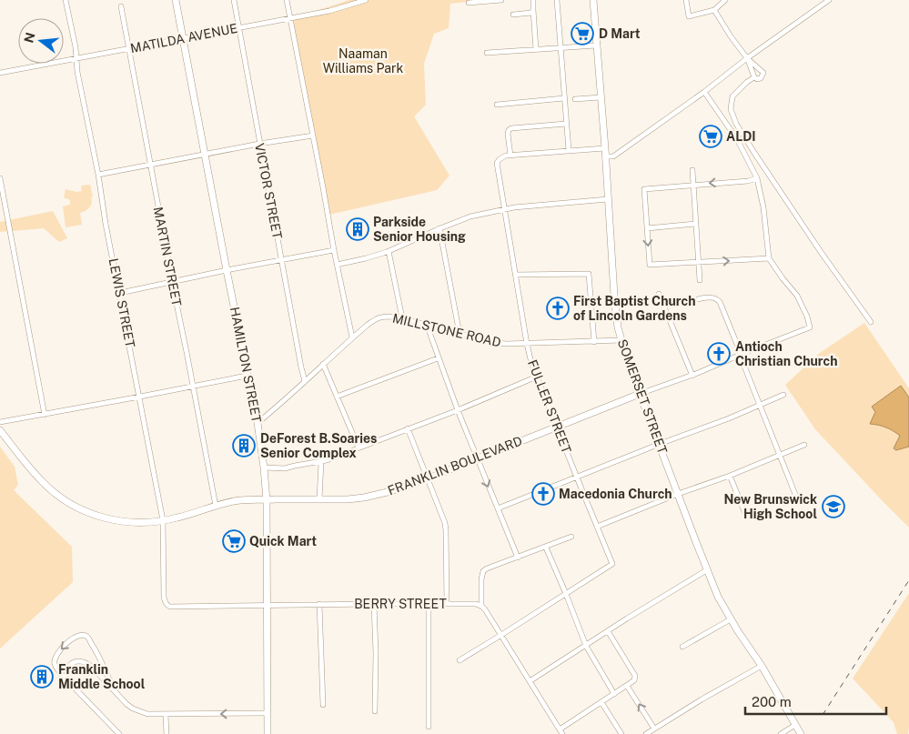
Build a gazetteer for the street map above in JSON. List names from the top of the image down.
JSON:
{
  "streets": {
    "main road": ["HAMILTON STREET", "SOMERSET STREET", "FRANKLIN BOULEVARD"],
    "street": [
      "MATILDA AVENUE",
      "VICTOR STREET",
      "MARTIN STREET",
      "LEWIS STREET",
      "MILLSTONE ROAD",
      "FULLER STREET",
      "BERRY STREET"
    ]
  },
  "crossings": [
    ["MATILDA AVENUE", "VICTOR STREET"],
    ["MATILDA AVENUE", "MARTIN STREET"],
    ["MATILDA AVENUE", "LEWIS STREET"],
    ["MATILDA AVENUE", "HAMILTON STREET"],
    ["VICTOR STREET", "MILLSTONE ROAD"],
    ["MARTIN STREET", "FRANKLIN BOULEVARD"],
    ["LEWIS STREET", "FRANKLIN BOULEVARD"],
    ["LEWIS STREET", "BERRY STREET"],
    ["MILLSTONE ROAD", "HAMILTON STREET"],
    ["MILLSTONE ROAD", "SOMERSET STREET"],
    ["MILLSTONE ROAD", "FULLER STREET"],
    ["HAMILTON STREET", "FRANKLIN BOULEVARD"],
    ["HAMILTON STREET", "BERRY STREET"],
    ["SOMERSET STREET", "FRANKLIN BOULEVARD"],
    ["FULLER STREET", "FRANKLIN BOULEVARD"]
  ],
  "parks": ["Naaman Williams Park"],
  "places": {
    "supermarket": ["D Mart", "ALDI", "Quick Mart"],
    "building": ["Parkside Senior Housing", "DeForest B.Soaries Senior Complex", "Franklin Middle School"],
    "church": ["First Baptist Church of Lincoln Gardens", "Antioch Christian Church", "Macedonia Church"],
    "school or university": ["New Brunswick High School"]
  },
  "scale_bar": "200 m",
  "north": "left"
}
